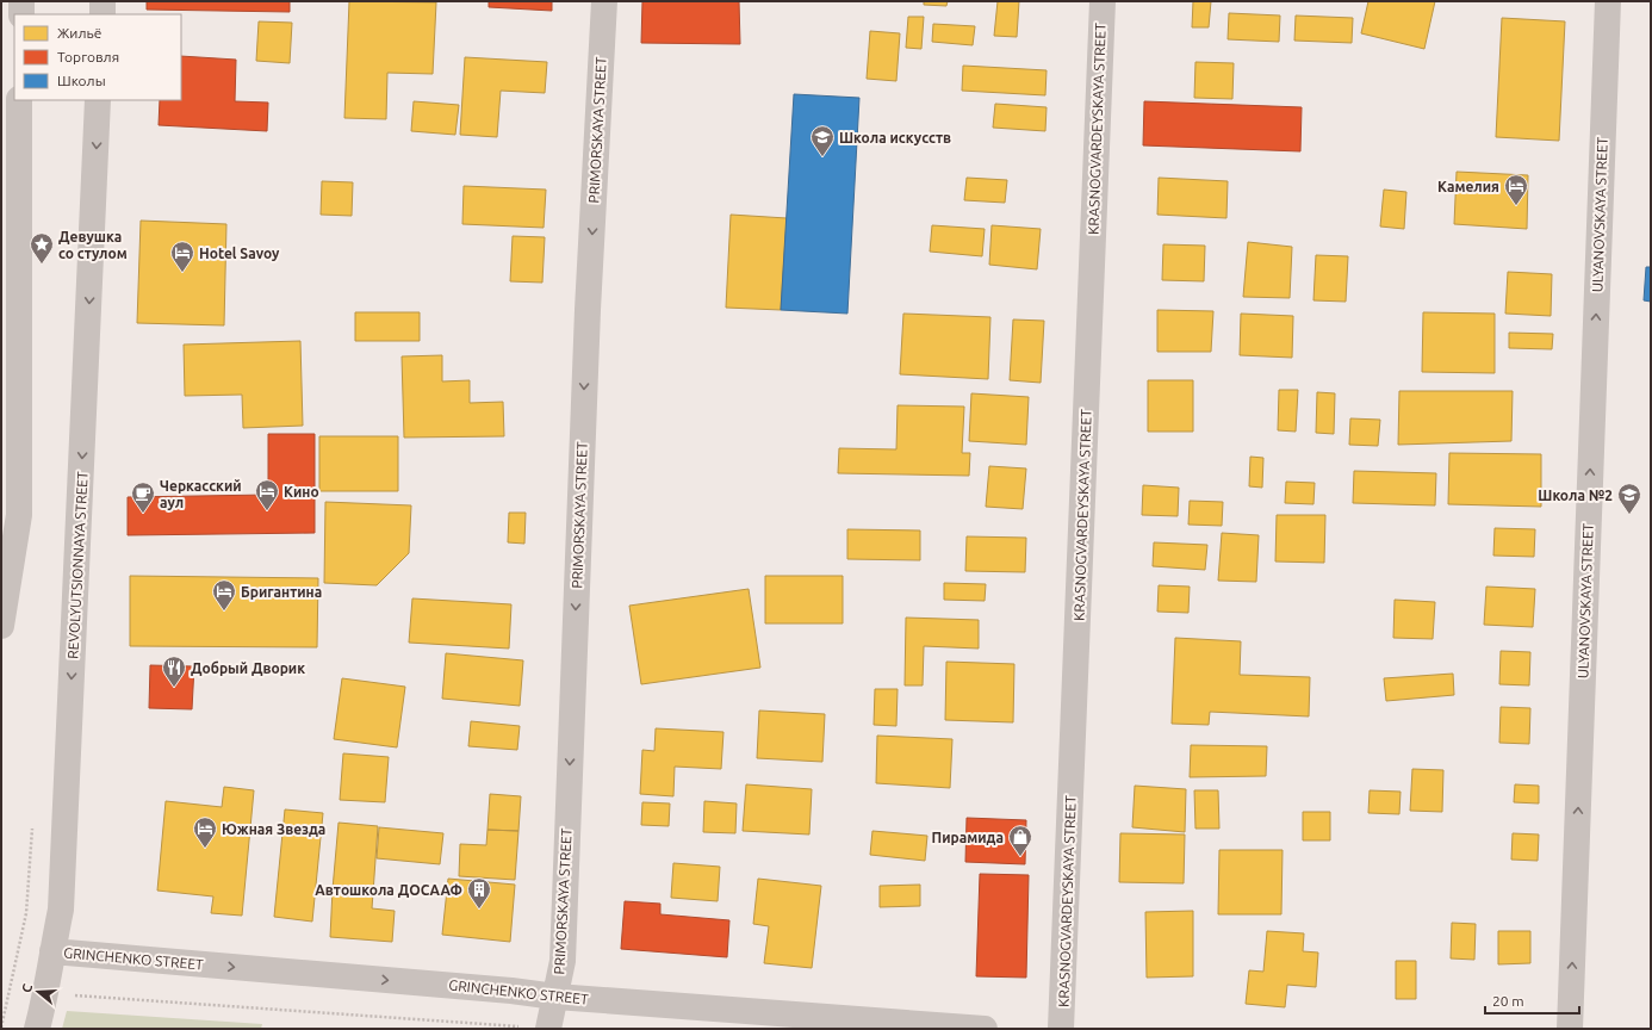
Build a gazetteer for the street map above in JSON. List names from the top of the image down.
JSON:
{
  "streets": {
    "street": [
      "KRASNOGVARDEYSKAYA STREET",
      "PRIMORSKAYA STREET",
      "ULYANOVSKAYA STREET",
      "REVOLYUTSIONNAYA STREET",
      "GRINCHENKO STREET"
    ]
  },
  "crossings": [
    ["PRIMORSKAYA STREET", "GRINCHENKO STREET"],
    ["REVOLYUTSIONNAYA STREET", "GRINCHENKO STREET"]
  ],
  "one_way": ["PRIMORSKAYA STREET", "ULYANOVSKAYA STREET", "GRINCHENKO STREET"],
  "places": {
    "school or university": ["Школа искусств", "Школа №2"],
    "hotel": [
      "Камелия",
      "Hotel Savoy",
      "Кино",
      "Бригантина",
      "Южная Звезда"
    ],
    "place": ["Девушка со стулом"],
    "cafe": ["Черкасский аул"],
    "restaurant": ["Добрый Дворик"],
    "shop": ["Пирамида"],
    "building": ["Автошкола ДОСААФ"]
  },
  "legend": ["Жильё", "Торговля", "Школы"],
  "scale_bar": "20 m",
  "north": "left"
}
